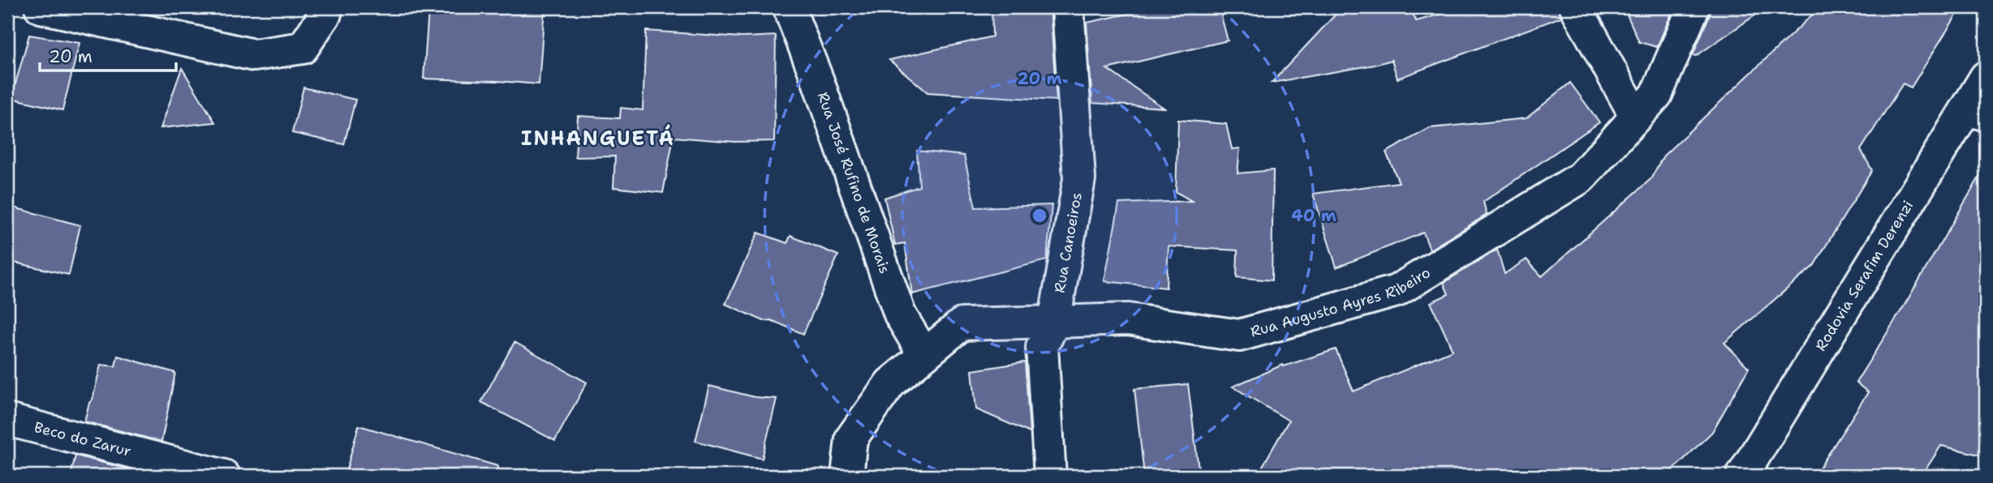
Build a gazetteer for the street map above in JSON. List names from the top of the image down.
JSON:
{
  "streets": {
    "street": [
      "Rua José Rufino de Morais",
      "Rua Canoeiros",
      "Rodovia Serafim Derenzi",
      "Rua Augusto Ayres Ribeiro",
      "Beco do Zarur"
    ]
  },
  "crossings": [
    ["Rua José Rufino de Morais", "Rua Augusto Ayres Ribeiro"],
    ["Rua Canoeiros", "Rua Augusto Ayres Ribeiro"]
  ],
  "districts": ["INHANGUETÁ"],
  "scale_bar": "20 m",
  "rings": ["20 m", "40 m"]
}
